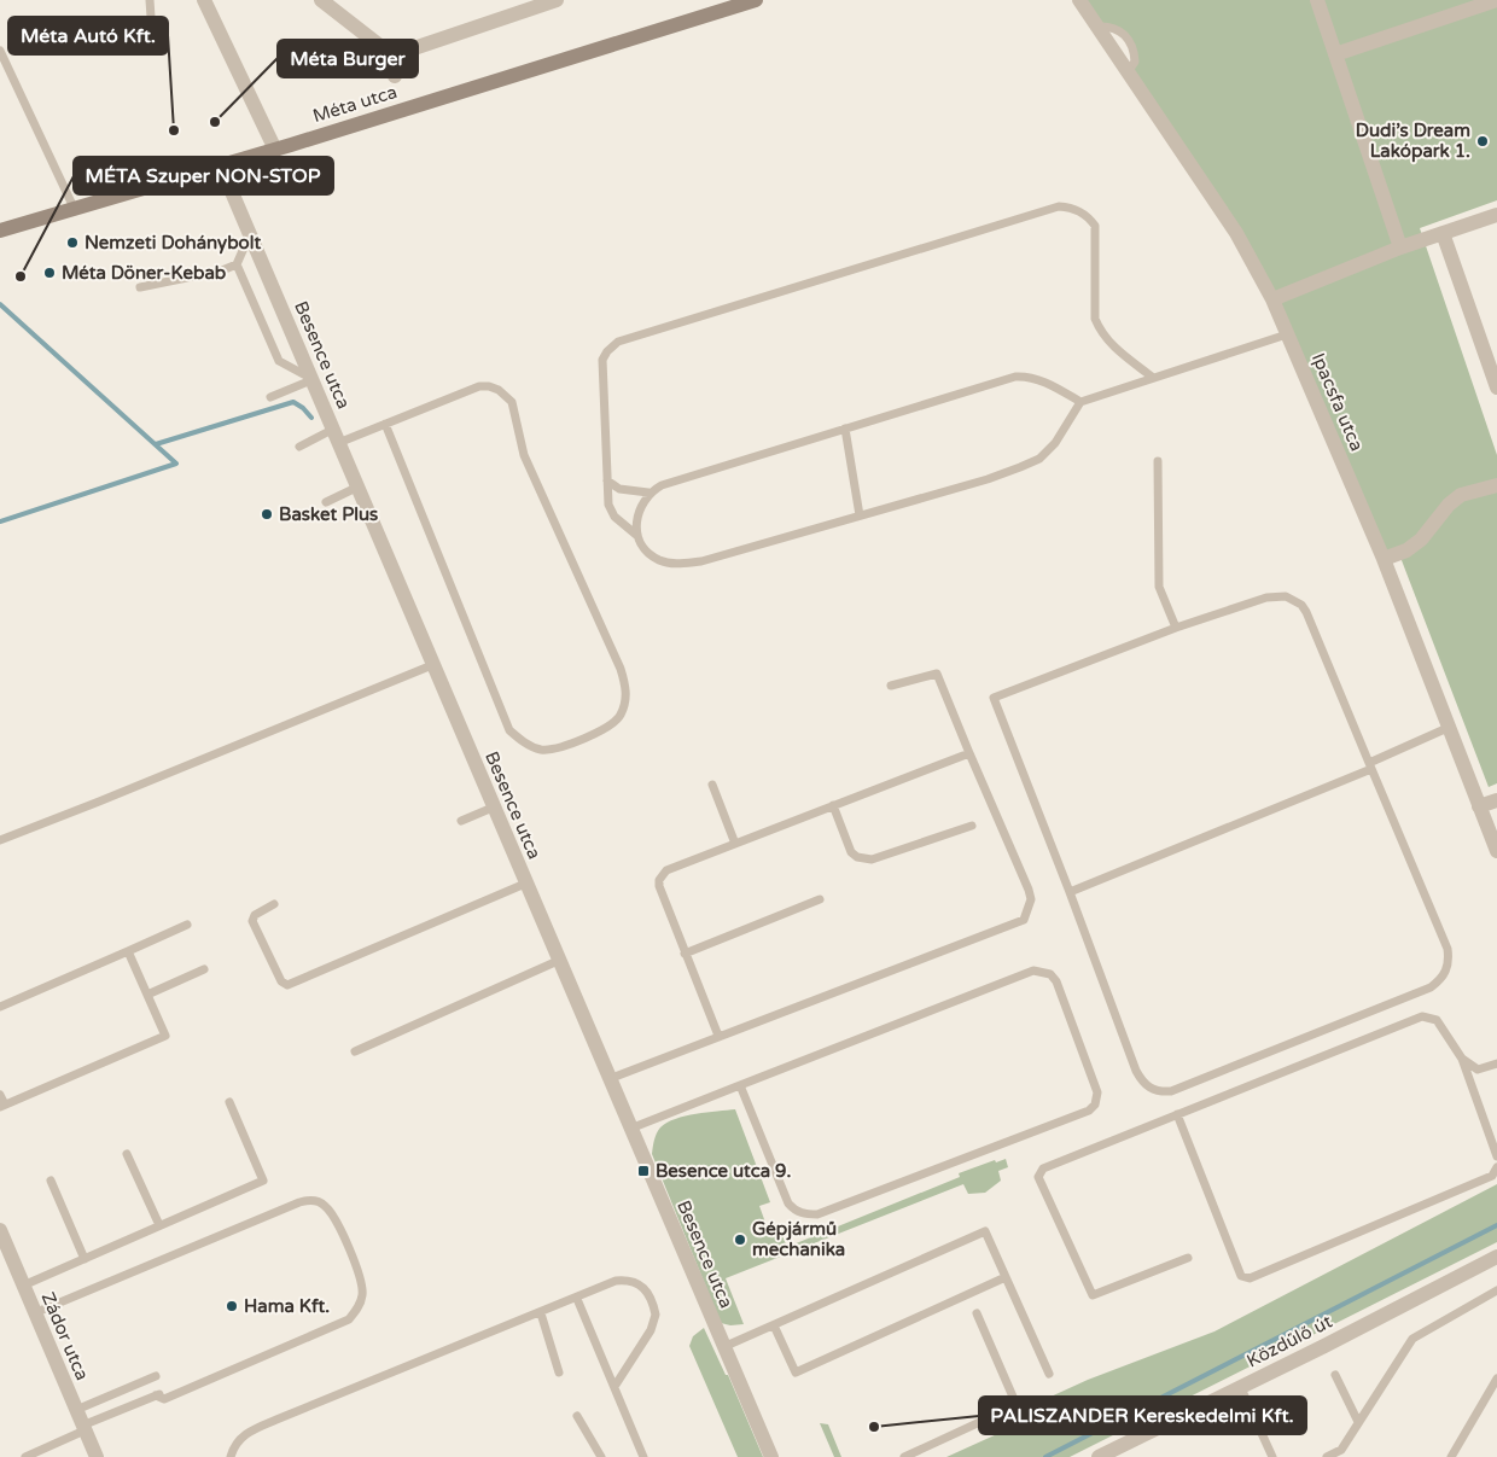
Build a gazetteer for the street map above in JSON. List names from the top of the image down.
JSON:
{
  "streets": {
    "main road": ["Méta utca"],
    "street": [
      "Besence utca",
      "Ipacsfa utca",
      "Zádor utca",
      "Közdűlő út"
    ]
  },
  "crossings": [
    ["Méta utca", "Besence utca"]
  ],
  "places": {
    "other": [
      "Méta Burger",
      "Méta Autó Kft.",
      "Dudi’s Dream Lakópark 1.",
      "Nemzeti Dohánybolt",
      "Méta Döner-Kebab",
      "MÉTA Szuper NON-STOP",
      "Basket Plus",
      "Gépjármű mechanika",
      "Hama Kft.",
      "PALISZANDER Kereskedelmi Kft."
    ],
    "transit": ["Besence utca 9."]
  }
}
